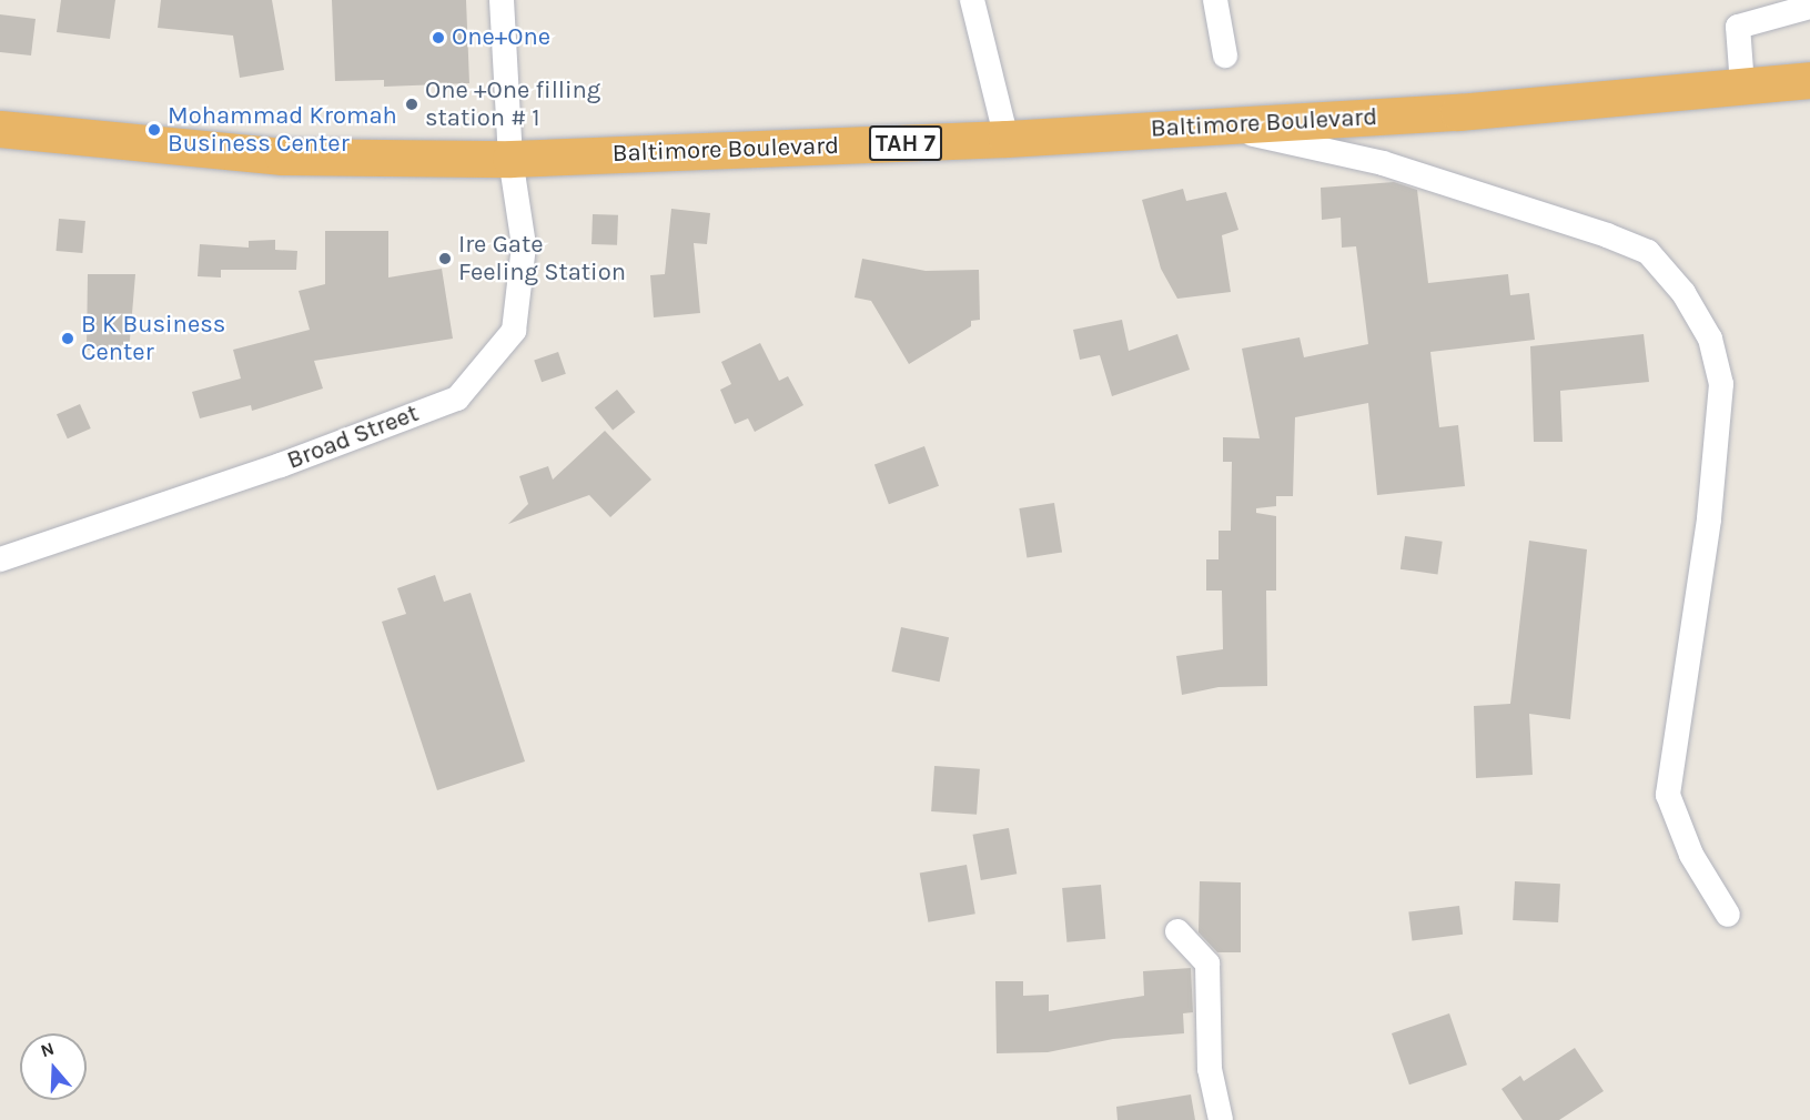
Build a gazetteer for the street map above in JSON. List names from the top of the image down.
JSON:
{
  "streets": {
    "highway": ["Baltimore Boulevard", "TAH 7"],
    "street": ["Broad Street"]
  },
  "crossings": [
    ["Baltimore Boulevard", "Broad Street"]
  ],
  "places": [
    "One+One",
    "One +One filling station # 1",
    "Mohammad Kromah Business Center",
    "Ire Gate Feeling Station",
    "B K Business Center"
  ],
  "north": "top"
}
